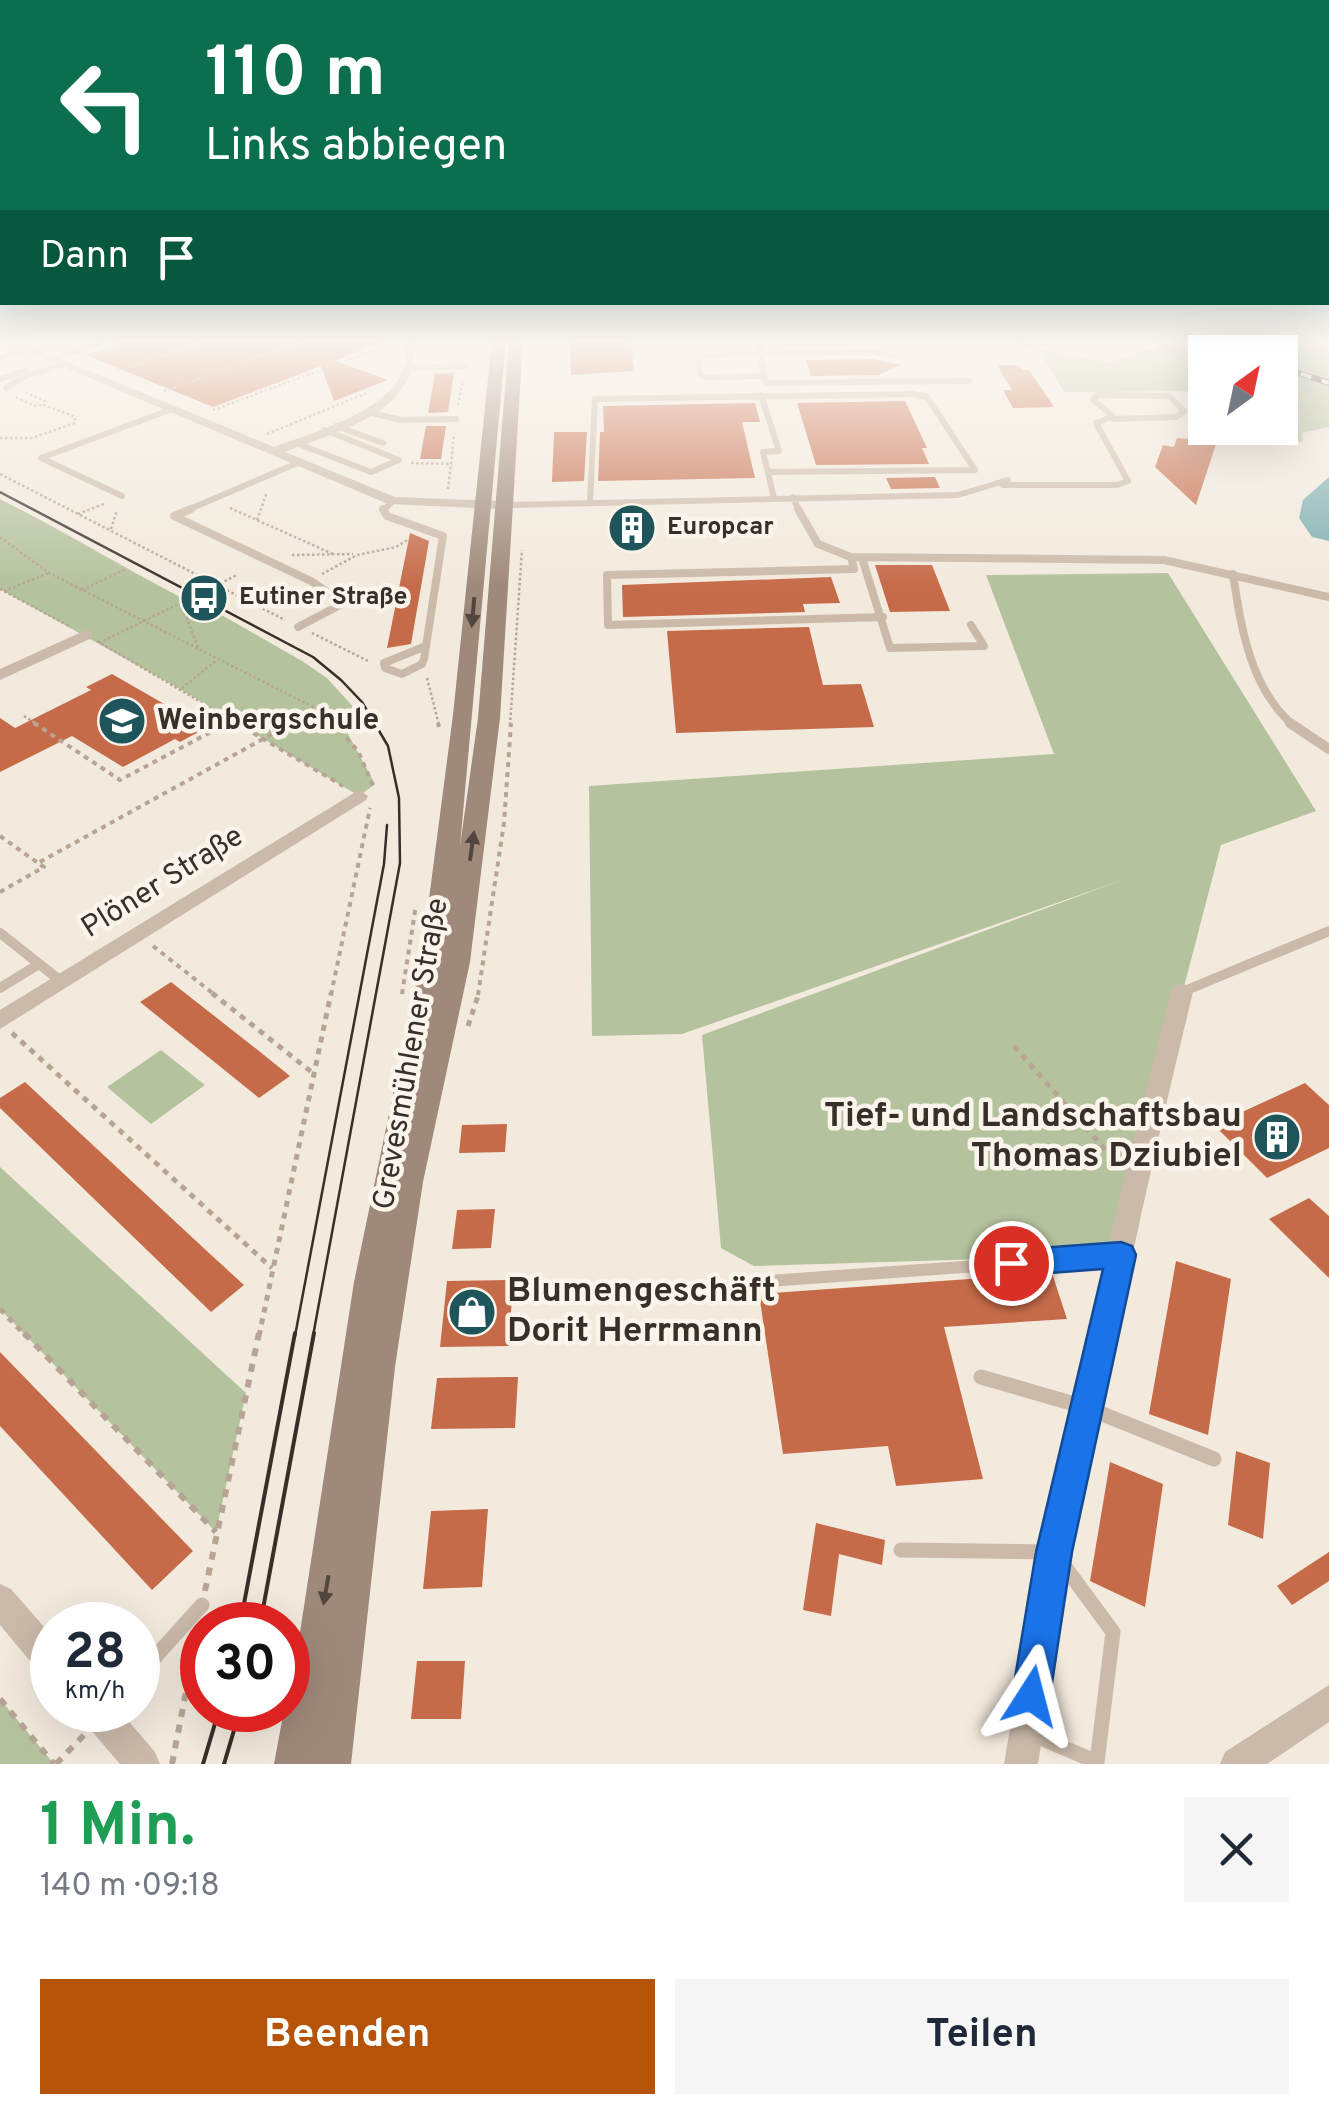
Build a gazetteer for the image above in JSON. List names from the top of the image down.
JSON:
{
  "streets": {
    "street": ["Plöner Straße", "Grevesmühlener Straße"]
  },
  "places": {
    "building": ["Europcar", "Tief- und Landschaftsbau Thomas Dziubiel"],
    "bus stop": ["Eutiner Straße"],
    "school or university": ["Weinbergschule"],
    "shop": ["Blumengeschäft Dorit Herrmann"]
  },
  "north": "top right",
  "page": {
    "turn": ["110 m", "Links abbiegen"],
    "then": "Dann",
    "speed": "28 km/h",
    "limit": "30",
    "heading": ["1 Min.", "140 m · 09:18"],
    "buttons": ["Beenden", "Teilen"]
  }
}
